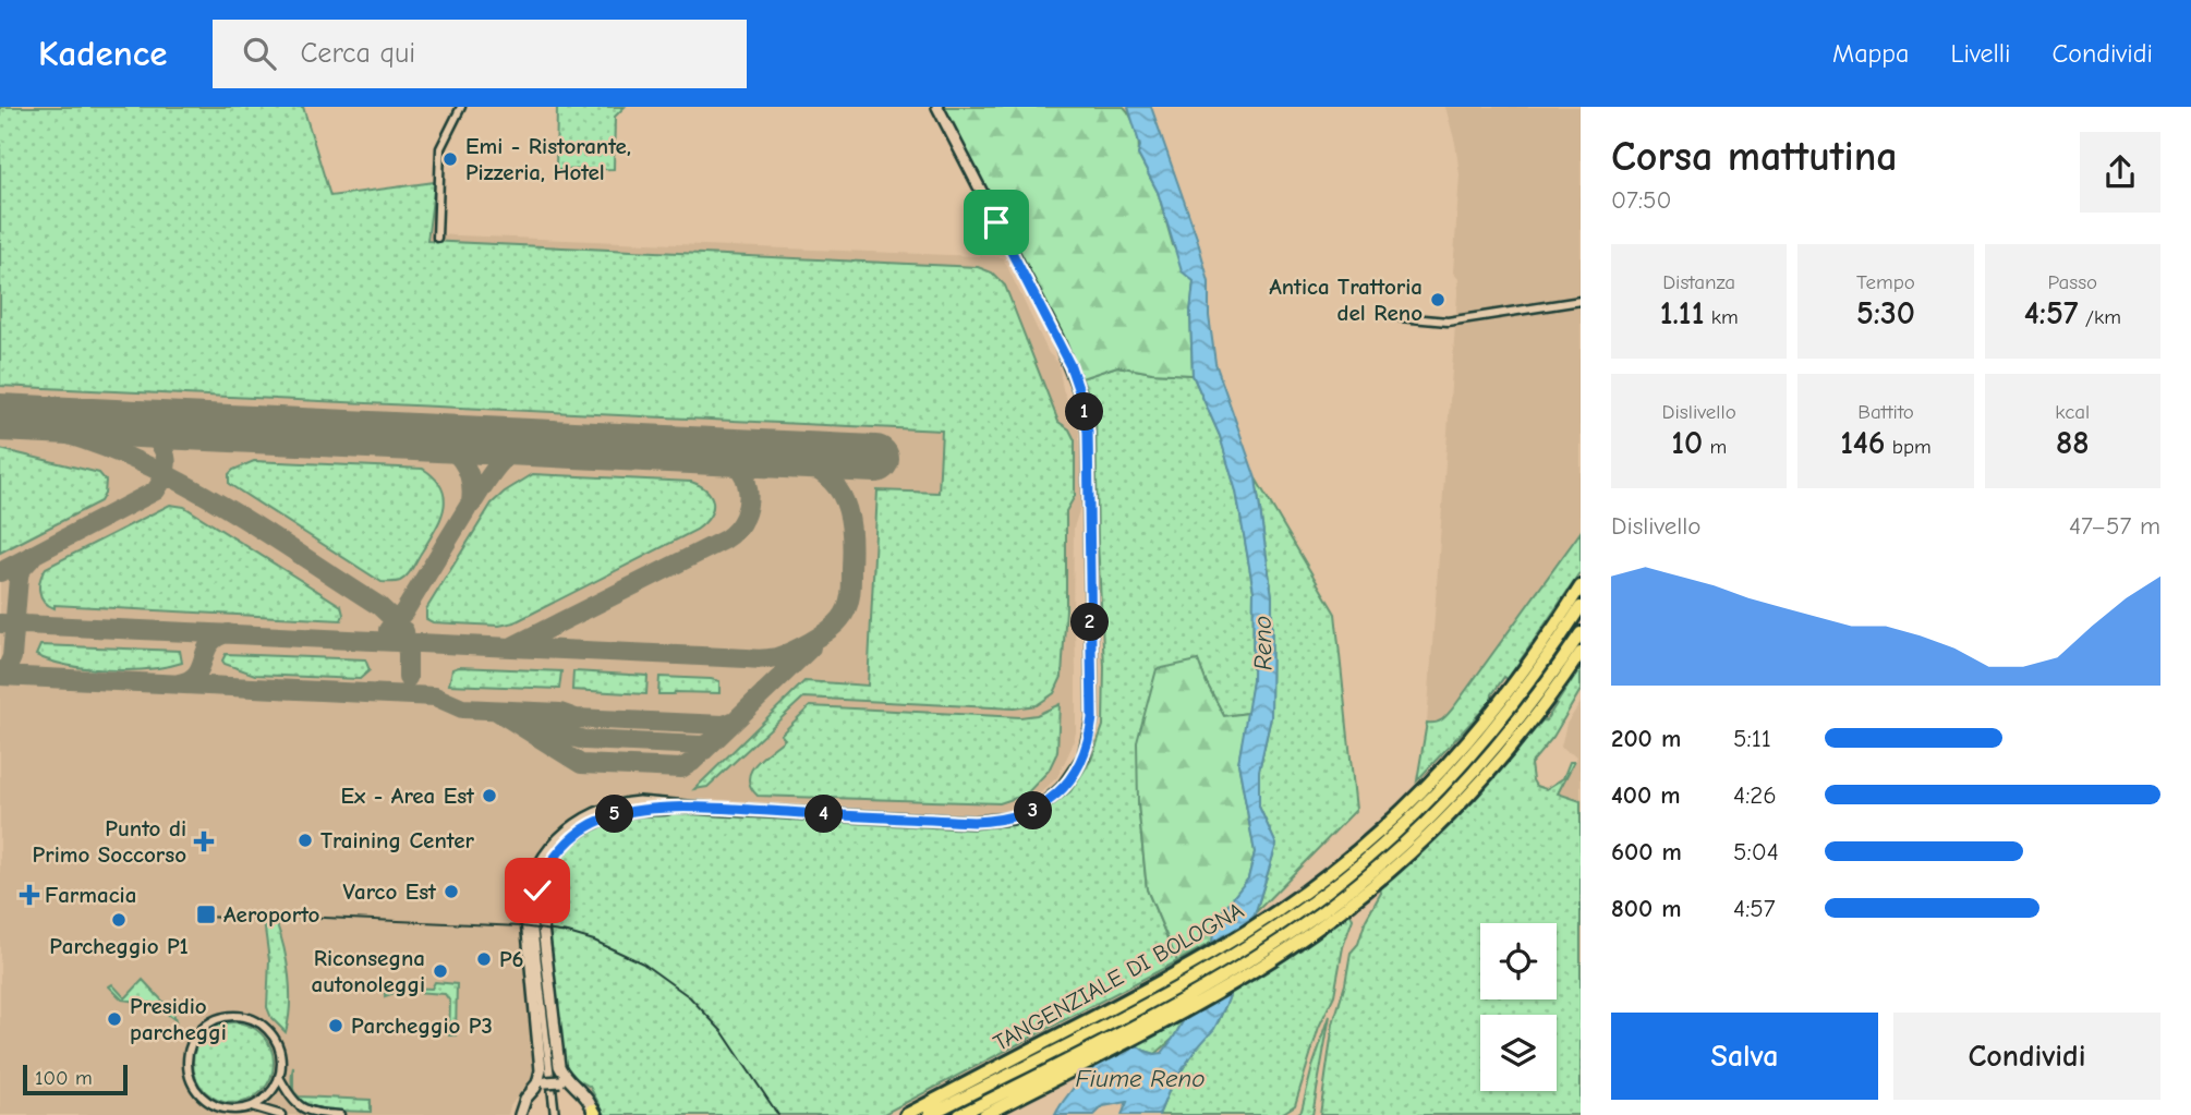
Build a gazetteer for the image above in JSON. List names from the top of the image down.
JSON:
{
  "streets": {
    "highway": ["TANGENZIALE DI BOLOGNA"]
  },
  "water": ["Reno", "Fiume Reno"],
  "places": {
    "other": [
      "Emi - Ristorante, Pizzeria, Hotel",
      "Antica Trattoria del Reno",
      "Ex - Area Est",
      "Training Center",
      "Varco Est",
      "Parcheggio P1",
      "P6",
      "Riconsegna autonoleggi",
      "Presidio parcheggi",
      "Parcheggio P3"
    ],
    "health": ["Punto di Primo Soccorso", "Farmacia"],
    "transit": ["Aeroporto"]
  },
  "scale_bar": "100 m",
  "page": {
    "header": "Kadence",
    "search": "Cerca qui",
    "nav": ["Mappa", "Livelli", "Condividi"],
    "heading": ["Corsa mattutina", "07:50"],
    "stats": [
      ["Distanza", "1.11 km"],
      ["Tempo", "5:30"],
      ["Passo", "4:57 /km"],
      ["Dislivello", "10 m"],
      ["Battito", "146 bpm"],
      ["kcal", "88"]
    ],
    "pins": [
      "1",
      "2",
      "3",
      "4",
      "5"
    ],
    "chart": ["Dislivello", "47–57 m"],
    "list": [
      {
        "name": "200 m",
        "note": "5:11"
      },
      {
        "name": "400 m",
        "note": "4:26"
      },
      {
        "name": "600 m",
        "note": "5:04"
      },
      {
        "name": "800 m",
        "note": "4:57"
      }
    ],
    "buttons": ["Salva", "Condividi"],
    "scale": "100 m"
  }
}
